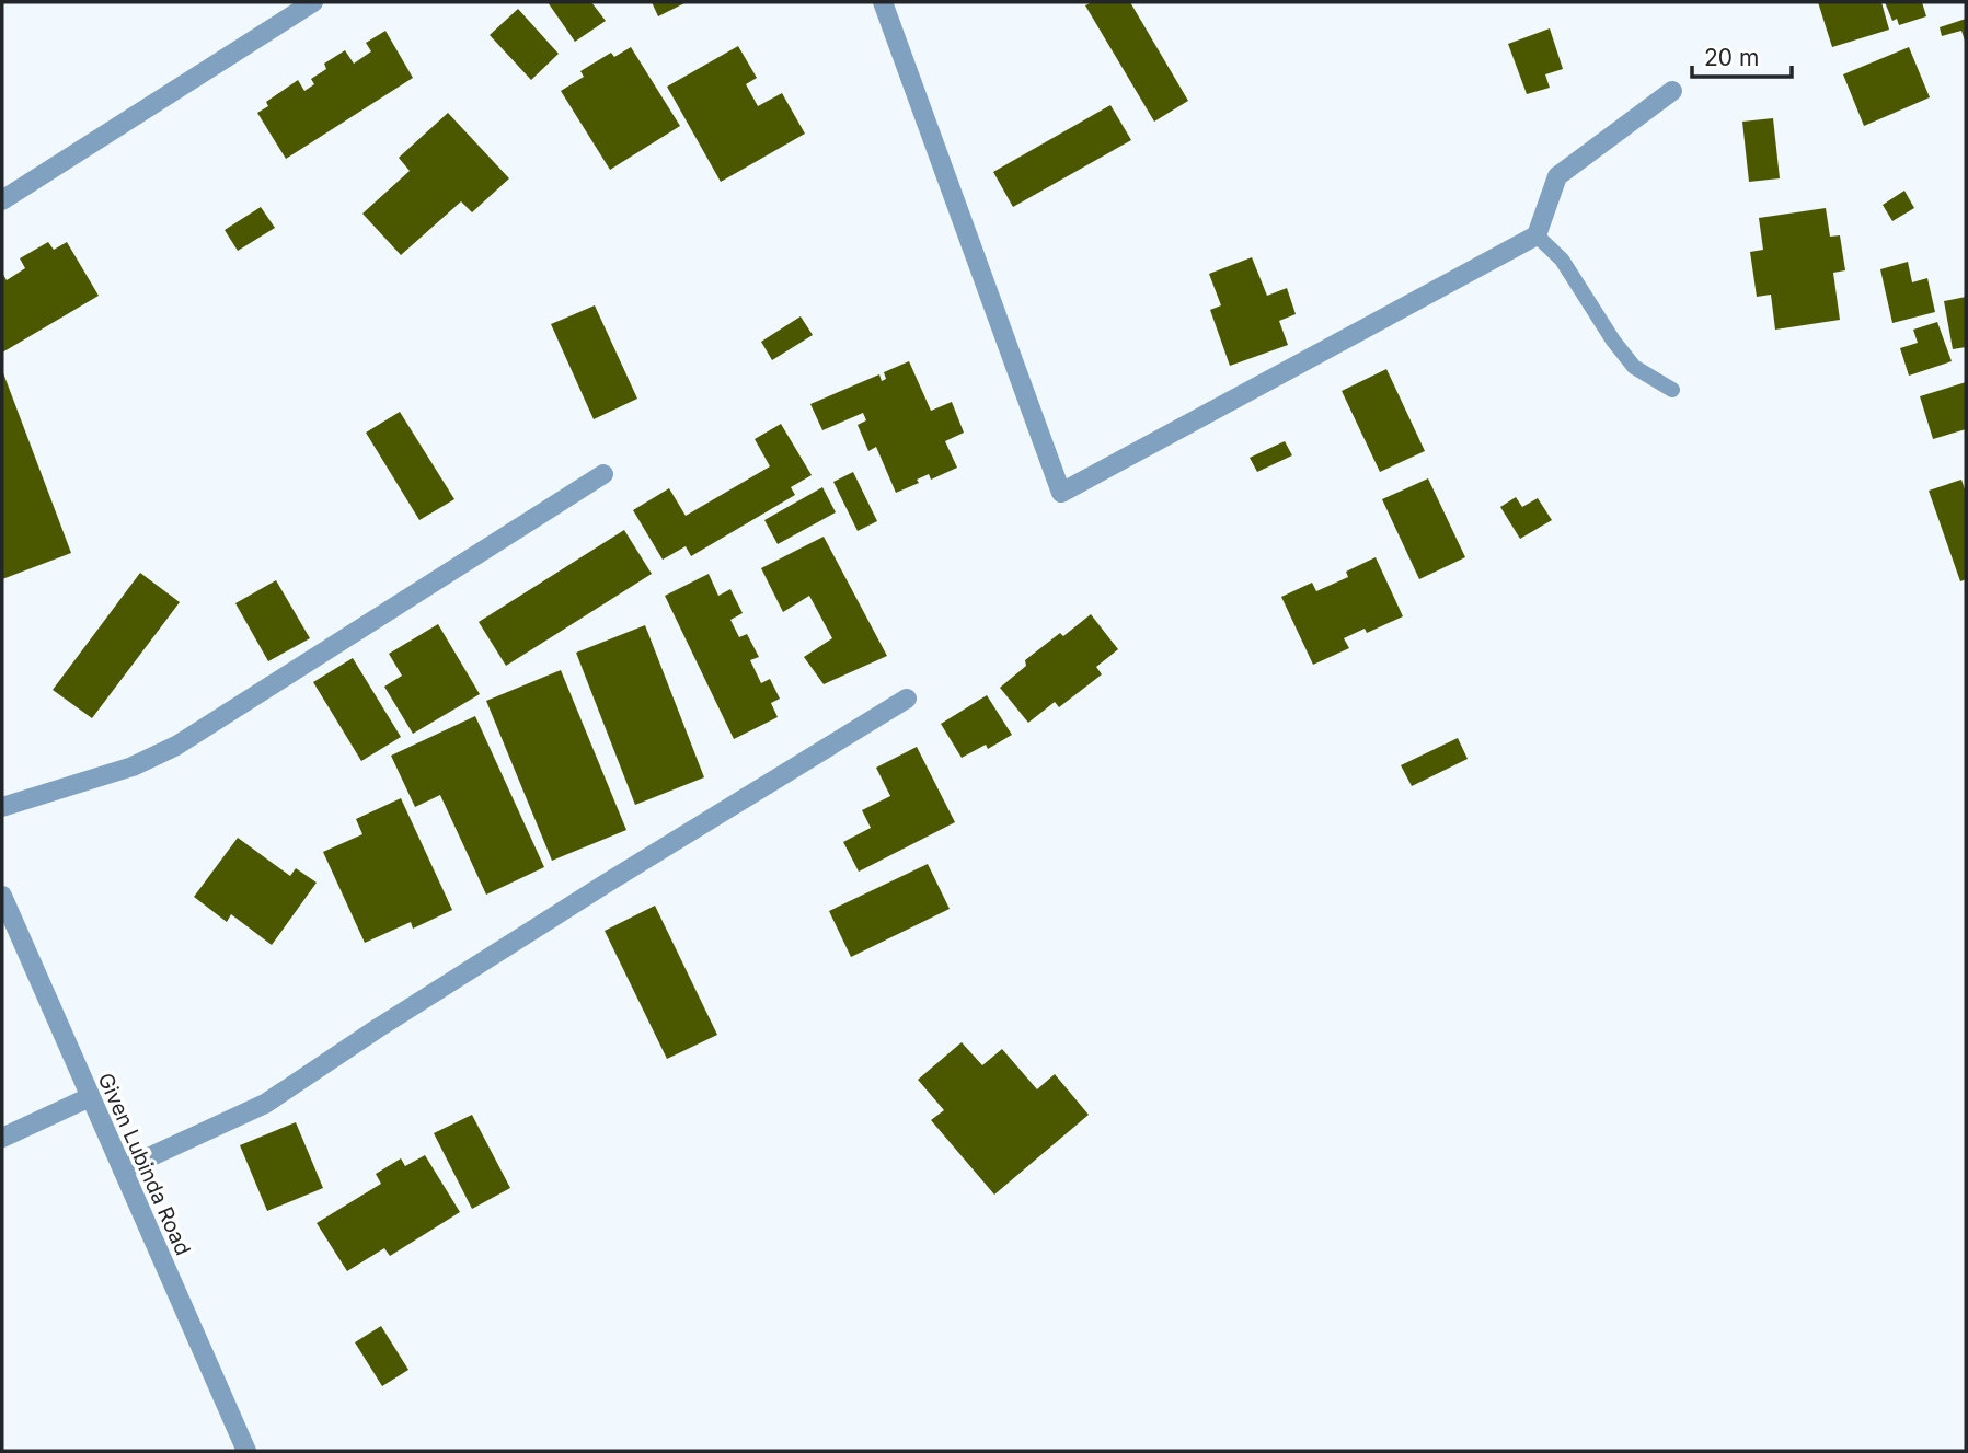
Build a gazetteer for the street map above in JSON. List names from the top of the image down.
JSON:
{
  "streets": {
    "street": ["Given Lubinda Road"]
  },
  "scale_bar": "20 m"
}
